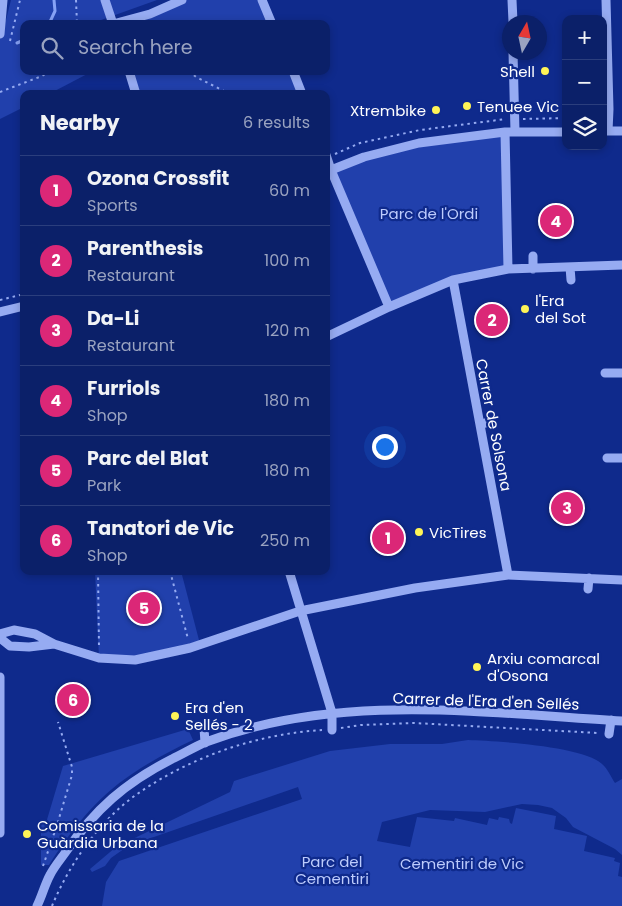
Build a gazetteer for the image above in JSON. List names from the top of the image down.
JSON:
{
  "streets": {
    "street": ["Carrer de Solsona", "Carrer de l'Era d'en Sellés"]
  },
  "parks": ["Parc de l'Ordi", "Parc del Cementiri", "Cementiri de Vic"],
  "places": [
    "Shell",
    "Tenuee Vic",
    "Xtrembike",
    "l'Era del Sot",
    "VicTires",
    "Arxiu comarcal d'Osona",
    "Era d'en Sellés - 2",
    "Comissaria de la Guàrdia Urbana"
  ],
  "north": "top",
  "page": {
    "map_buttons": ["+", "−"],
    "search": "Search here",
    "heading": ["Nearby", "6 results"],
    "list": [
      {
        "mark": "1",
        "name": "Ozona Crossfit",
        "note": "Sports",
        "value": "60 m"
      },
      {
        "mark": "2",
        "name": "Parenthesis",
        "note": "Restaurant",
        "value": "100 m"
      },
      {
        "mark": "3",
        "name": "Da-Li",
        "note": "Restaurant",
        "value": "120 m"
      },
      {
        "mark": "4",
        "name": "Furriols",
        "note": "Shop",
        "value": "180 m"
      },
      {
        "mark": "5",
        "name": "Parc del Blat",
        "note": "Park",
        "value": "180 m"
      },
      {
        "mark": "6",
        "name": "Tanatori de Vic",
        "note": "Shop",
        "value": "250 m"
      }
    ],
    "pins": [
      "4",
      "2",
      "3",
      "1",
      "5",
      "6"
    ]
  }
}
